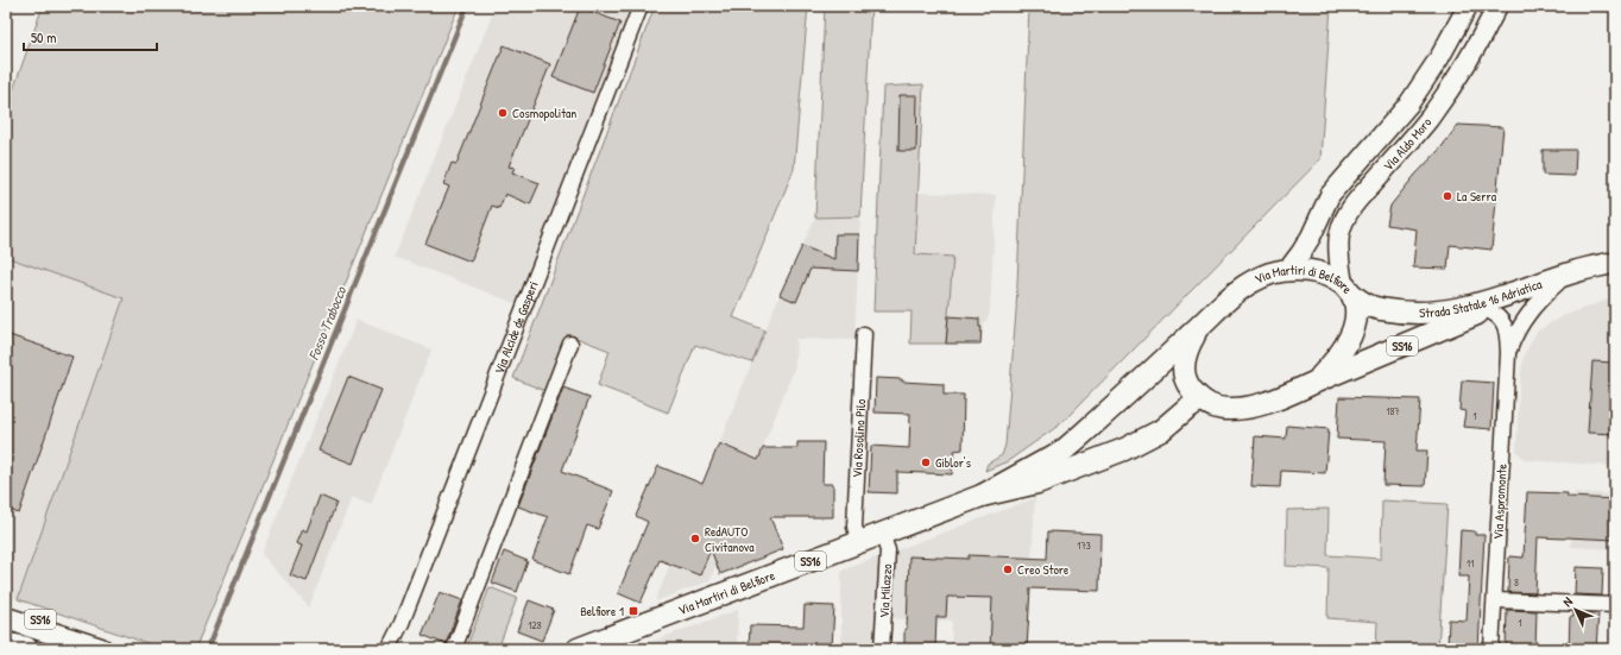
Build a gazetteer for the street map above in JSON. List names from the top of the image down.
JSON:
{
  "streets": {
    "main road": ["Via Martiri di Belfiore", "Strada Statale 16 Adriatica", "SS16"],
    "street": [
      "Via Aldo Moro",
      "Via Alcide de Gasperi",
      "Via Rosolino Pilo",
      "Via Aspromonte",
      "Via Milazzo"
    ]
  },
  "crossings": [
    ["Via Aldo Moro", "Via Martiri di Belfiore"],
    ["Via Aldo Moro", "Strada Statale 16 Adriatica"],
    ["Via Martiri di Belfiore", "Strada Statale 16 Adriatica"],
    ["Via Martiri di Belfiore", "Via Rosolino Pilo"],
    ["Via Martiri di Belfiore", "Via Aspromonte"],
    ["Via Martiri di Belfiore", "Via Milazzo"],
    ["Strada Statale 16 Adriatica", "Via Aspromonte"]
  ],
  "water": ["Fosso Trabocco"],
  "places": {
    "other": [
      "Cosmopolitan",
      "La Serra",
      "Giblor's",
      "RedAUTO Civitanova",
      "Creo Store"
    ],
    "transit": ["Belfiore 1"]
  },
  "house_numbers": [
    "187",
    "1",
    "173",
    "11",
    "8",
    "1",
    "128"
  ],
  "scale_bar": "50 m",
  "north": "top left"
}
